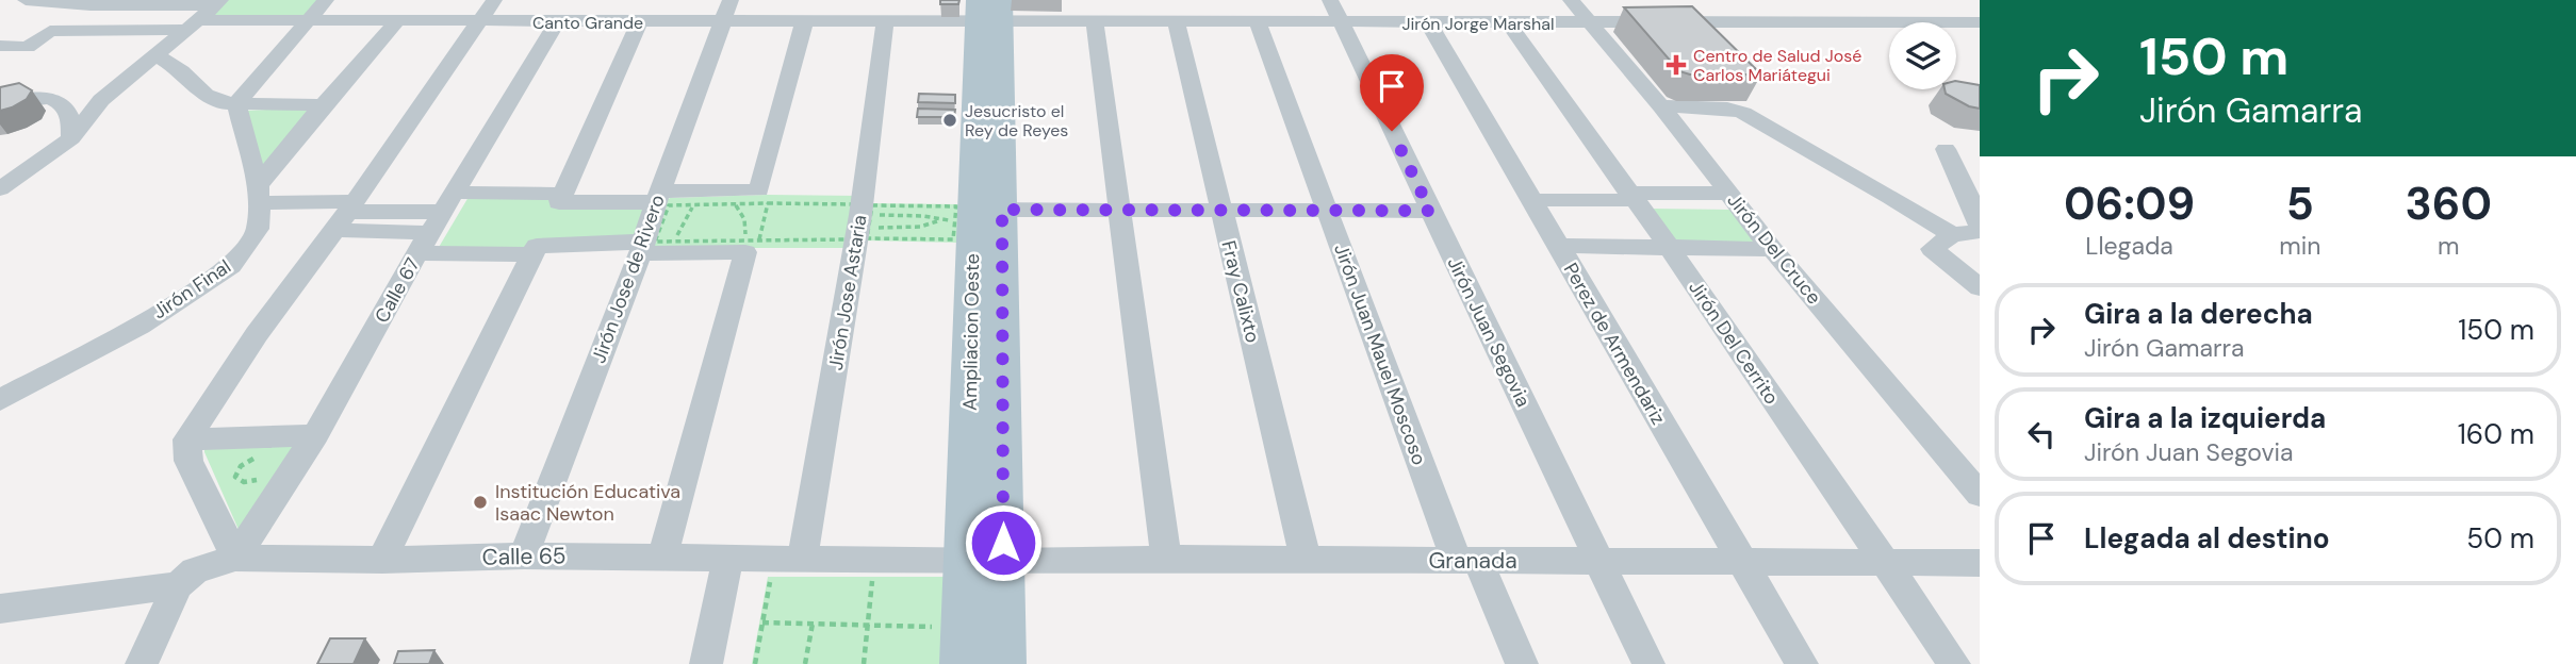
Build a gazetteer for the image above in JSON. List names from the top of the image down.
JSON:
{
  "streets": {
    "main road": ["Ampliacion Oeste"],
    "street": [
      "Canto Grande",
      "Jirón Jorge Marshal",
      "Jirón Del Cruce",
      "Jirón Jose de Rivero",
      "Jirón Final",
      "Calle 67",
      "Fray Calixto",
      "Jirón Jose Astaria",
      "Jirón Juan Segovia",
      "Jirón Del Cerrito",
      "Perez de Armendariz",
      "Jirón Juan Mauel Moscoso",
      "Calle 65",
      "Granada"
    ]
  },
  "crossings": [
    ["Canto Grande", "Jirón Jorge Marshal"],
    ["Canto Grande", "Jirón Jose de Rivero"],
    ["Canto Grande", "Calle 67"],
    ["Canto Grande", "Jirón Jose Astaria"],
    ["Canto Grande", "Ampliacion Oeste"],
    ["Jirón Jorge Marshal", "Jirón Del Cruce"],
    ["Jirón Jorge Marshal", "Fray Calixto"],
    ["Jirón Jorge Marshal", "Ampliacion Oeste"],
    ["Jirón Jorge Marshal", "Jirón Juan Segovia"],
    ["Jirón Jorge Marshal", "Jirón Del Cerrito"],
    ["Jirón Jorge Marshal", "Perez de Armendariz"],
    ["Jirón Jorge Marshal", "Jirón Juan Mauel Moscoso"],
    ["Jirón Jose de Rivero", "Calle 65"],
    ["Calle 67", "Calle 65"],
    ["Fray Calixto", "Granada"],
    ["Jirón Jose Astaria", "Calle 65"],
    ["Ampliacion Oeste", "Calle 65"],
    ["Ampliacion Oeste", "Granada"],
    ["Jirón Juan Segovia", "Granada"],
    ["Jirón Del Cerrito", "Granada"],
    ["Perez de Armendariz", "Granada"],
    ["Jirón Juan Mauel Moscoso", "Granada"],
    ["Calle 65", "Granada"]
  ],
  "places": {
    "health": ["Centro de Salud José Carlos Mariátegui"],
    "other": ["Jesucristo el Rey de Reyes", "Institución Educativa Isaac Newton"]
  },
  "page": {
    "turn": ["150 m", "Jirón Gamarra"],
    "eta": [
      "06:09",
      "Llegada",
      "5",
      "min",
      "360",
      "m"
    ],
    "list": [
      {
        "name": "Gira a la derecha",
        "note": "Jirón Gamarra",
        "value": "150 m"
      },
      {
        "name": "Gira a la izquierda",
        "note": "Jirón Juan Segovia",
        "value": "160 m"
      },
      {
        "name": "Llegada al destino",
        "value": "50 m"
      }
    ]
  }
}
